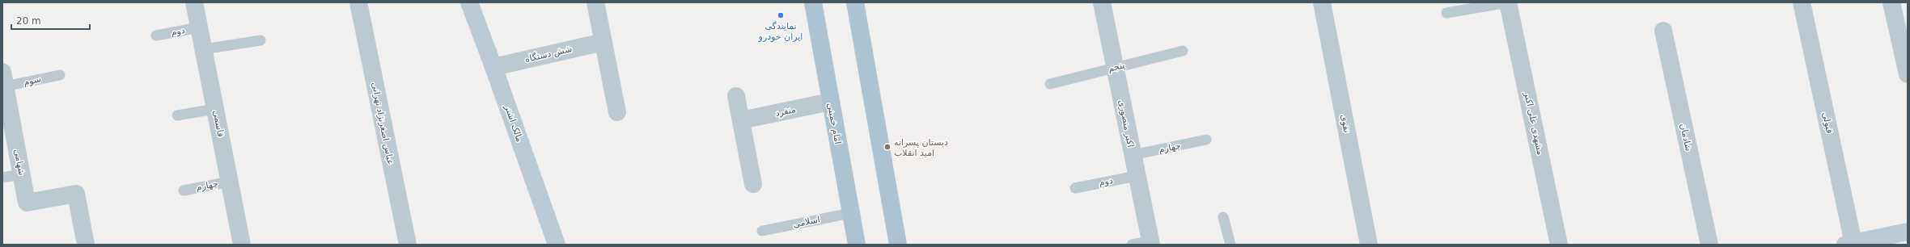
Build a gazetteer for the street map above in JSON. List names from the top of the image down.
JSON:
{
  "streets": {
    "main road": ["مالک اشتر", "امام خمینی"],
    "street": [
      "شش دستگاه",
      "منفرد",
      "قبولی",
      "قاسمی",
      "عباس اصغرنژاد تهرانی",
      "اکبر منصوری",
      "نقوی",
      "مشهدی علی اکبر",
      "شادمان",
      "شهامی"
    ],
    "lane": [
      "دوم",
      "پنجم",
      "سوم",
      "چهارم",
      "اسلامی"
    ]
  },
  "crossings": [
    ["دوم", "قاسمی"],
    ["دوم", "اکبر منصوری"],
    ["شش دستگاه", "مالک اشتر"],
    ["پنجم", "اکبر منصوری"],
    ["سوم", "شهامی"],
    ["منفرد", "امام خمینی"],
    ["قاسمی", "چهارم"],
    ["امام خمینی", "اسلامی"],
    ["اکبر منصوری", "چهارم"]
  ],
  "places": ["نمایندگی ایران خودرو", "دبستان پسرانه امید انقلاب"],
  "scale_bar": "20 m"
}
